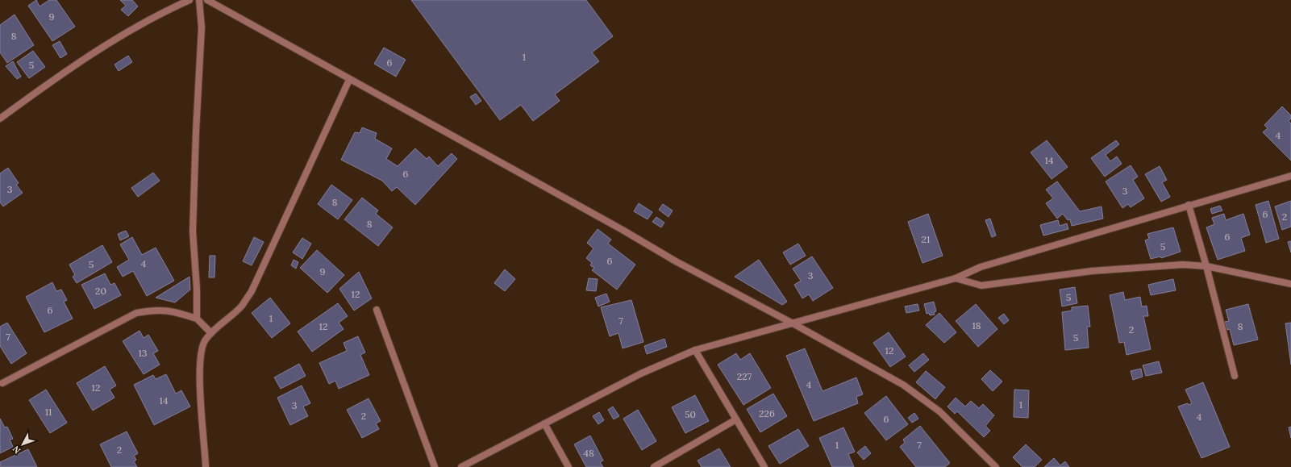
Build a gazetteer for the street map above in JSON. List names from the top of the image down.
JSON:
{
  "house_numbers": [
    "9",
    "8",
    "1",
    "6",
    "5",
    "4",
    "14",
    "6",
    "3",
    "3",
    "8",
    "6",
    "2",
    "8",
    "6",
    "21",
    "5",
    "6",
    "4",
    "5",
    "9",
    "3",
    "20",
    "12",
    "5",
    "6",
    "1",
    "7",
    "18",
    "12",
    "8",
    "2",
    "7",
    "5",
    "12",
    "13",
    "227",
    "4",
    "12",
    "14",
    "1",
    "3",
    "11",
    "226",
    "50",
    "2",
    "4",
    "6",
    "1",
    "7",
    "2",
    "48"
  ],
  "north": "bottom left"
}
